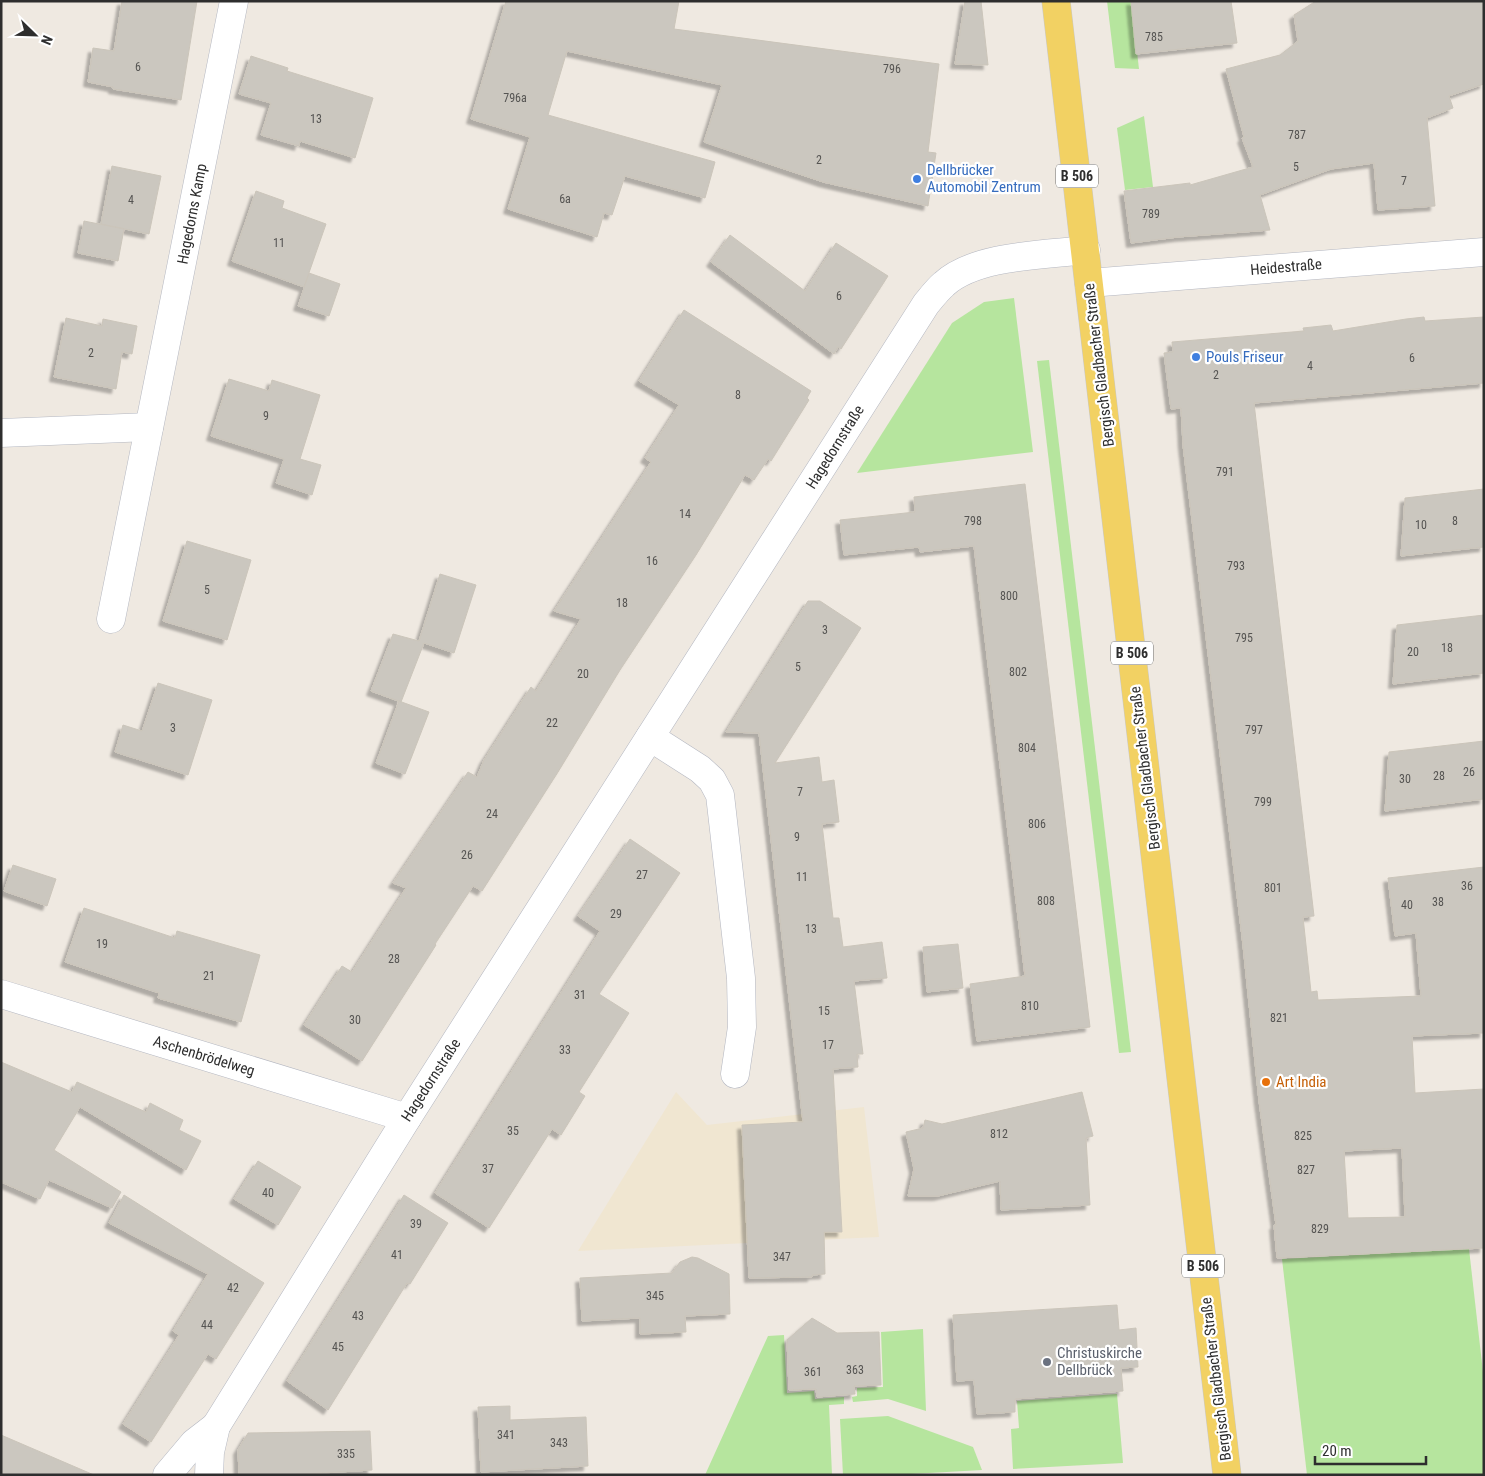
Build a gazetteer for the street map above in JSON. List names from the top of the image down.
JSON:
{
  "streets": {
    "main road": ["B 506", "Bergisch Gladbacher Straße"],
    "street": [
      "Hagedorns Kamp",
      "Heidestraße",
      "Hagedornstraße",
      "Aschenbrödelweg"
    ]
  },
  "crossings": [
    ["Heidestraße", "Bergisch Gladbacher Straße"],
    ["Bergisch Gladbacher Straße", "Hagedornstraße"],
    ["Hagedornstraße", "Aschenbrödelweg"]
  ],
  "places": [
    "Dellbrücker Automobil Zentrum",
    "Pouls Friseur",
    "Art India",
    "Christuskirche Dellbrück"
  ],
  "house_numbers": [
    "785",
    "6",
    "796",
    "796a",
    "13",
    "787",
    "2",
    "5",
    "7",
    "6a",
    "4",
    "789",
    "11",
    "6",
    "2",
    "6",
    "4",
    "2",
    "8",
    "9",
    "791",
    "14",
    "798",
    "8",
    "10",
    "16",
    "793",
    "5",
    "800",
    "18",
    "3",
    "795",
    "18",
    "20",
    "5",
    "802",
    "20",
    "22",
    "3",
    "797",
    "804",
    "26",
    "28",
    "30",
    "7",
    "799",
    "24",
    "806",
    "9",
    "26",
    "27",
    "11",
    "36",
    "801",
    "808",
    "38",
    "40",
    "29",
    "13",
    "19",
    "28",
    "21",
    "31",
    "810",
    "15",
    "821",
    "30",
    "17",
    "33",
    "35",
    "812",
    "825",
    "37",
    "827",
    "40",
    "39",
    "829",
    "41",
    "347",
    "42",
    "345",
    "43",
    "44",
    "45",
    "363",
    "361",
    "341",
    "343",
    "335"
  ],
  "scale_bar": "20 m",
  "north": "bottom right"
}
